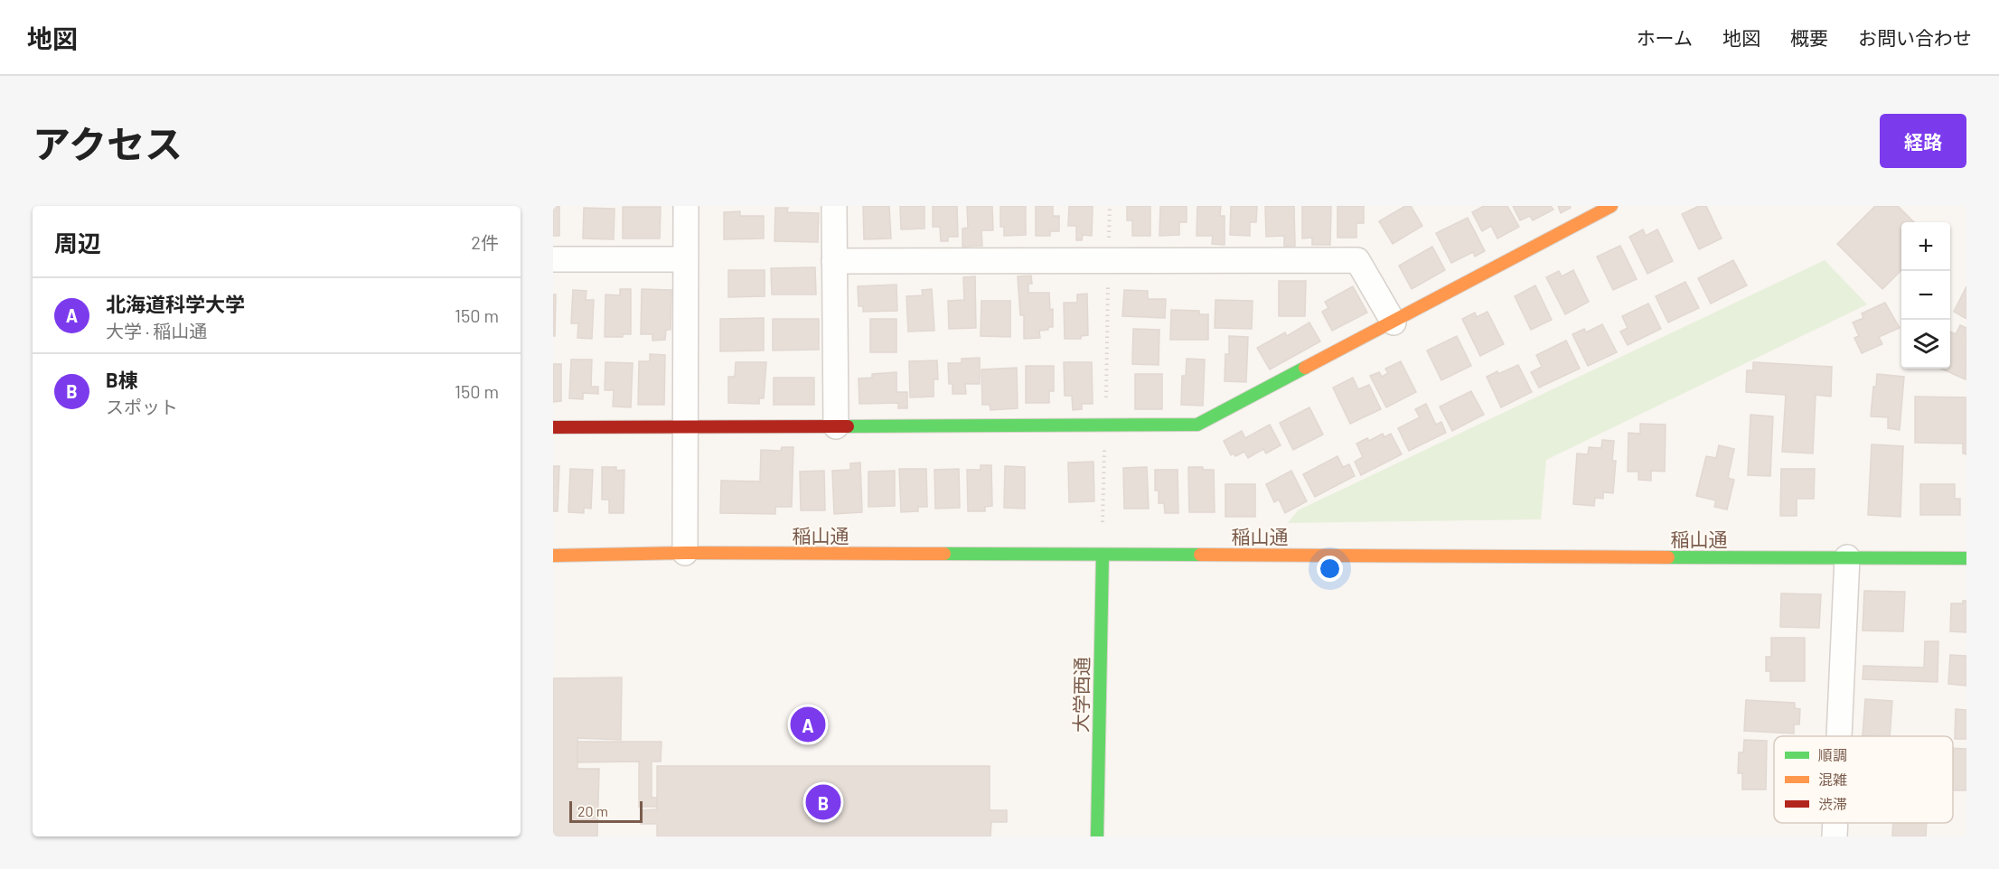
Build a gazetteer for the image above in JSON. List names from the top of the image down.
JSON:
{
  "streets": {
    "street": ["稲山通", "大学西通"]
  },
  "crossings": [
    ["稲山通", "大学西通"]
  ],
  "legend": ["順調", "混雑", "渋滞"],
  "scale_bar": "20 m",
  "page": {
    "header": "地図",
    "nav": [
      "ホーム",
      "地図",
      "概要",
      "お問い合わせ"
    ],
    "title": "アクセス",
    "buttons": "経路",
    "heading": ["周辺", "2件"],
    "map_buttons": ["+", "−"],
    "list": [
      {
        "mark": "A",
        "name": "北海道科学大学",
        "note": "大学 · 稲山通",
        "value": "150 m"
      },
      {
        "mark": "B",
        "name": "B棟",
        "note": "スポット",
        "value": "150 m"
      }
    ],
    "pins": ["A", "B"],
    "scale": "20 m"
  }
}
